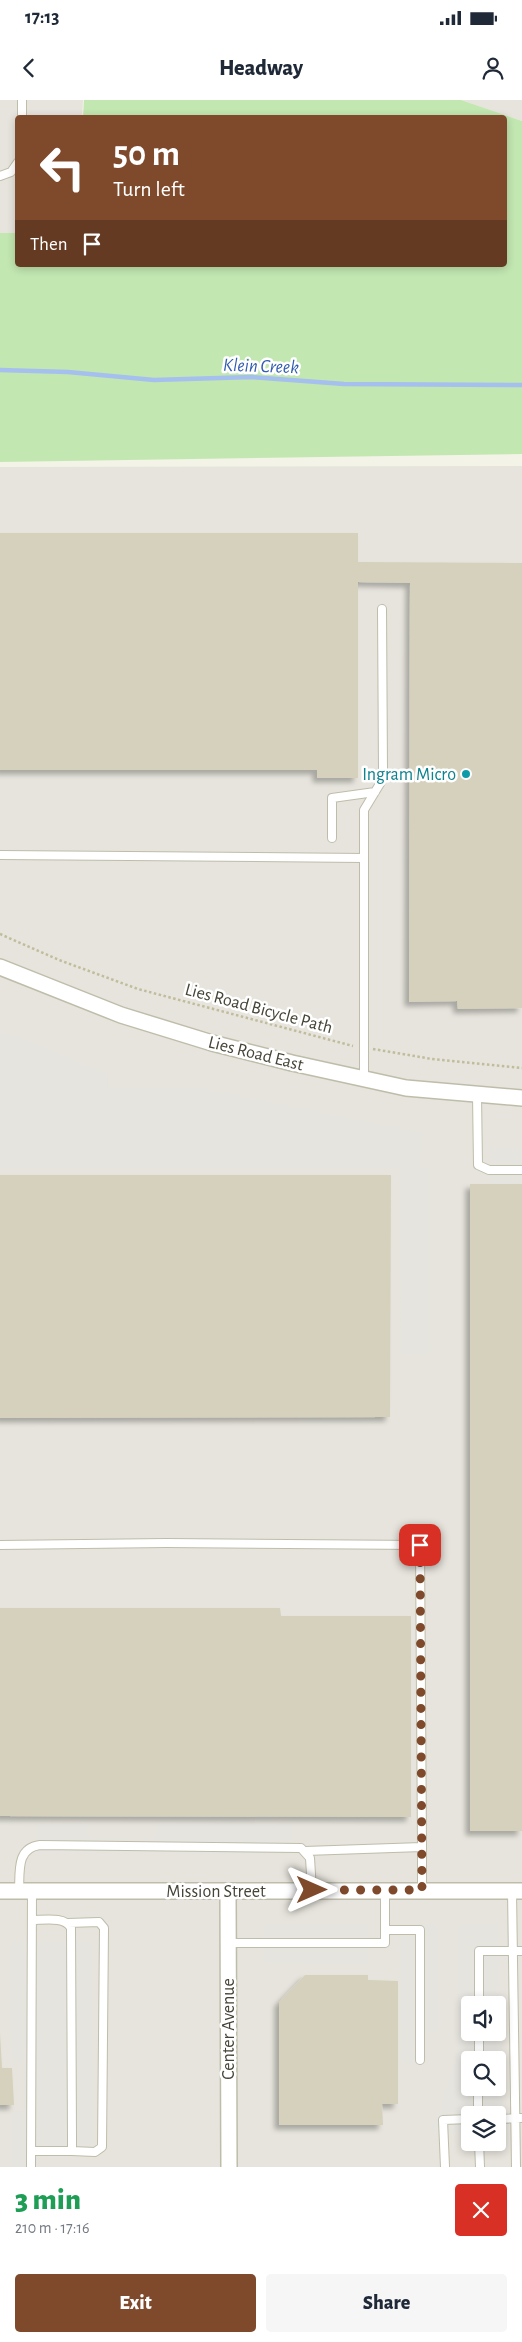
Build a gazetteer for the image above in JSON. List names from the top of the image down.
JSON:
{
  "streets": {
    "street": ["Lies Road East", "Mission Street", "Center Avenue"],
    "path": ["Lies Road Bicycle Path"]
  },
  "crossings": [
    ["Mission Street", "Center Avenue"]
  ],
  "water": ["Klein Creek"],
  "places": ["Ingram Micro"],
  "page": {
    "status": "17:13",
    "header": "Headway",
    "turn": ["50 m", "Turn left"],
    "then": "Then",
    "heading": ["3 min", "210 m · 17:16"],
    "buttons": ["Exit", "Share"]
  }
}
